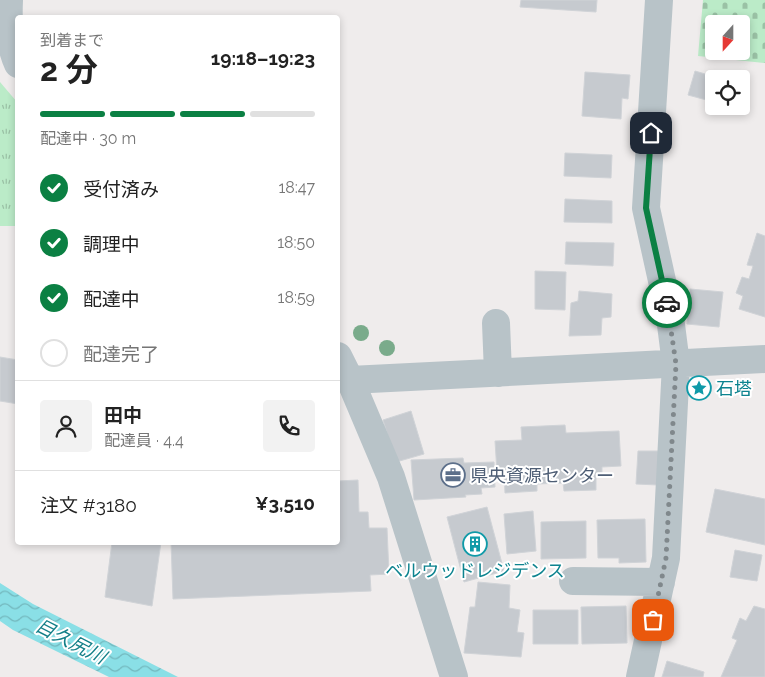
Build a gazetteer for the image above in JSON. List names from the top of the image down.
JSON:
{
  "water": ["目久尻川"],
  "places": {
    "place": ["石塔"],
    "office": ["県央資源センター"],
    "building": ["ベルウッドレジデンス"]
  },
  "north": "bottom",
  "page": {
    "heading": ["2 分", "到着まで", "19:18–19:23"],
    "panel": [
      "田中",
      "配達員 · 4.4",
      "注文 #3180",
      "¥3,510"
    ],
    "bar": "配達中 · 30 m",
    "list": [
      ["受付済み", "18:47"],
      ["調理中", "18:50"],
      ["配達中", "18:59"],
      "配達完了"
    ]
  }
}
